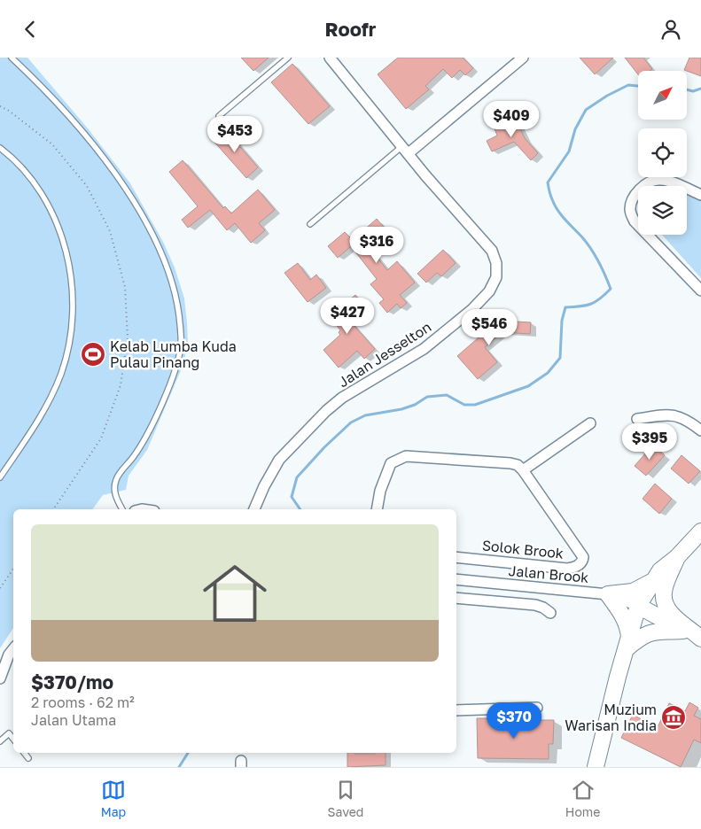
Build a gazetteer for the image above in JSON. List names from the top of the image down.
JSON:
{
  "streets": {
    "street": ["Jalan Jesselton", "Solok Brook", "Jalan Brook"]
  },
  "places": {
    "sports": ["Kelab Lumba Kuda Pulau Pinang"],
    "museum": ["Muzium Warisan India"]
  },
  "north": "top right",
  "page": {
    "header": "Roofr",
    "price": [
      "$409",
      "$453",
      "$316",
      "$427",
      "$546",
      "$395",
      "$370"
    ],
    "list": [
      {
        "name": "$370/mo",
        "note": "2 rooms · 62 m² · Jalan Utama"
      }
    ],
    "tabs": ["Map", "Saved", "Home"]
  }
}
